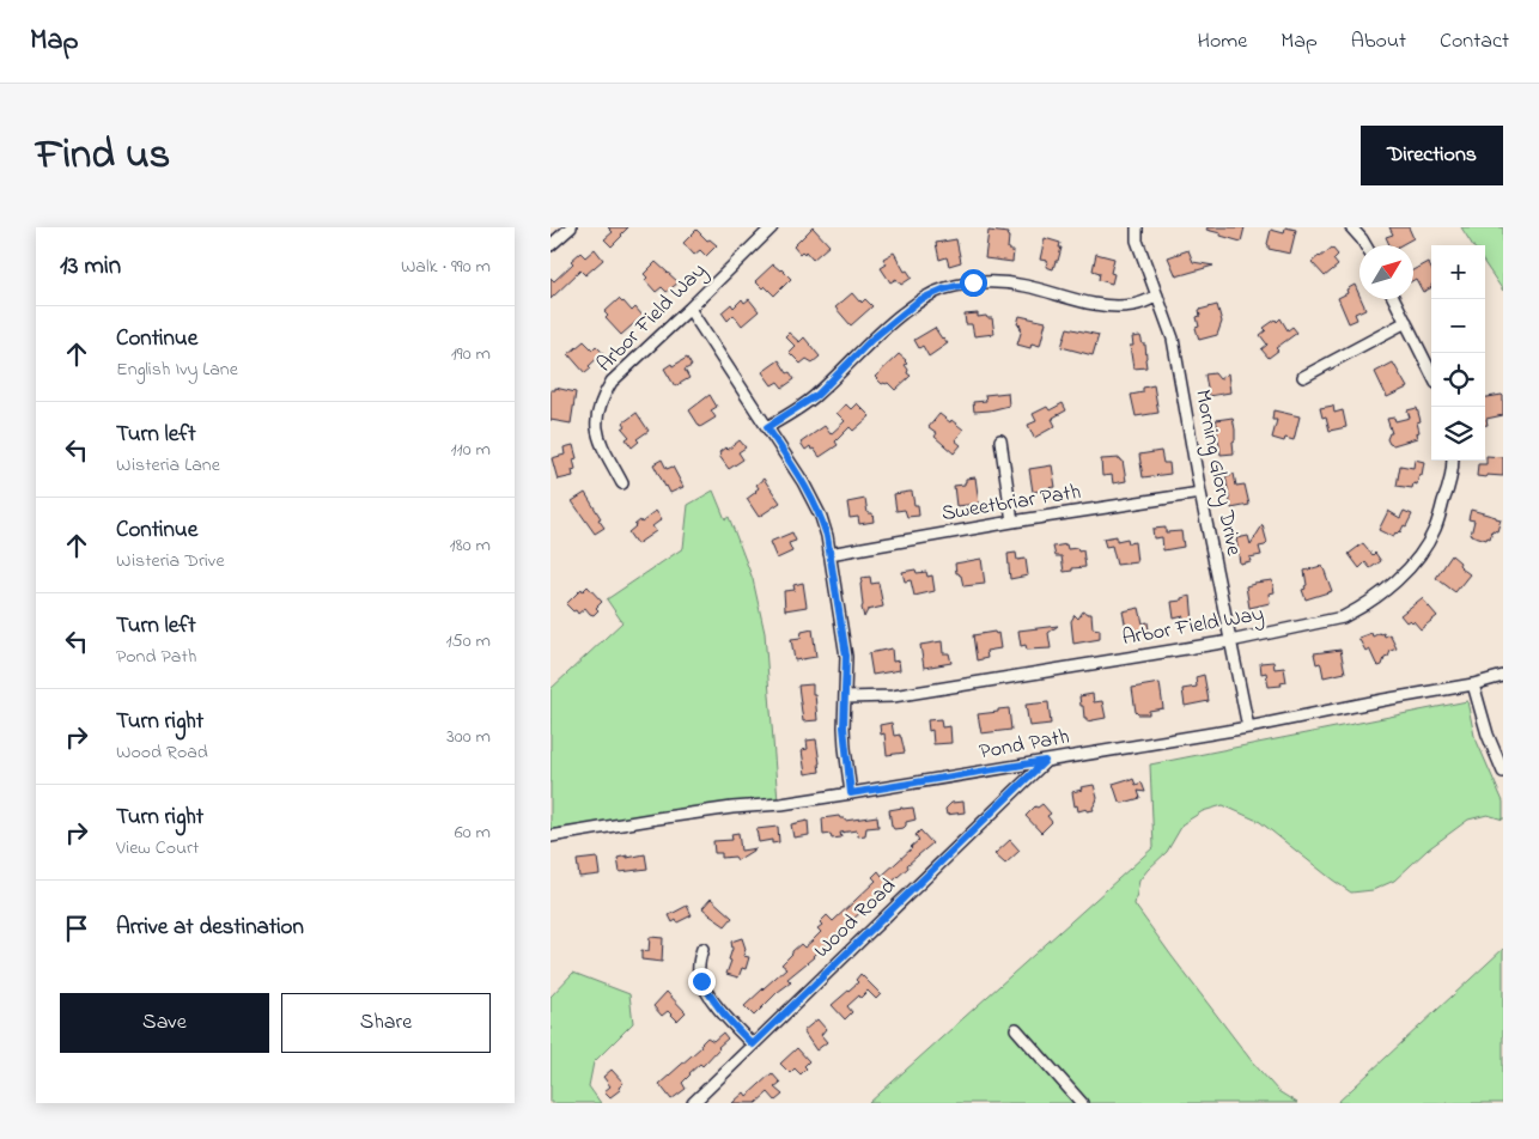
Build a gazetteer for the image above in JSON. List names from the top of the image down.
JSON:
{
  "streets": {
    "street": [
      "Arbor Field Way",
      "Morning Glory Drive",
      "Sweetbriar Path",
      "Pond Path",
      "Wood Road"
    ]
  },
  "crossings": [
    ["Arbor Field Way", "Morning Glory Drive"],
    ["Morning Glory Drive", "Sweetbriar Path"],
    ["Morning Glory Drive", "Pond Path"],
    ["Pond Path", "Wood Road"]
  ],
  "north": "top right",
  "page": {
    "header": "Map",
    "nav": [
      "Home",
      "Map",
      "About",
      "Contact"
    ],
    "title": "Find us",
    "buttons": [
      "Directions",
      ["Save", "Share"]
    ],
    "heading": ["13 min", "Walk · 990 m"],
    "map_buttons": ["+", "−"],
    "list": [
      ["Continue", "English Ivy Lane", "190 m"],
      ["Turn left", "Wisteria Lane", "110 m"],
      ["Continue", "Wisteria Drive", "180 m"],
      ["Turn left", "Pond Path", "150 m"],
      ["Turn right", "Wood Road", "300 m"],
      ["Turn right", "View Court", "60 m"],
      "Arrive at destination"
    ]
  }
}
